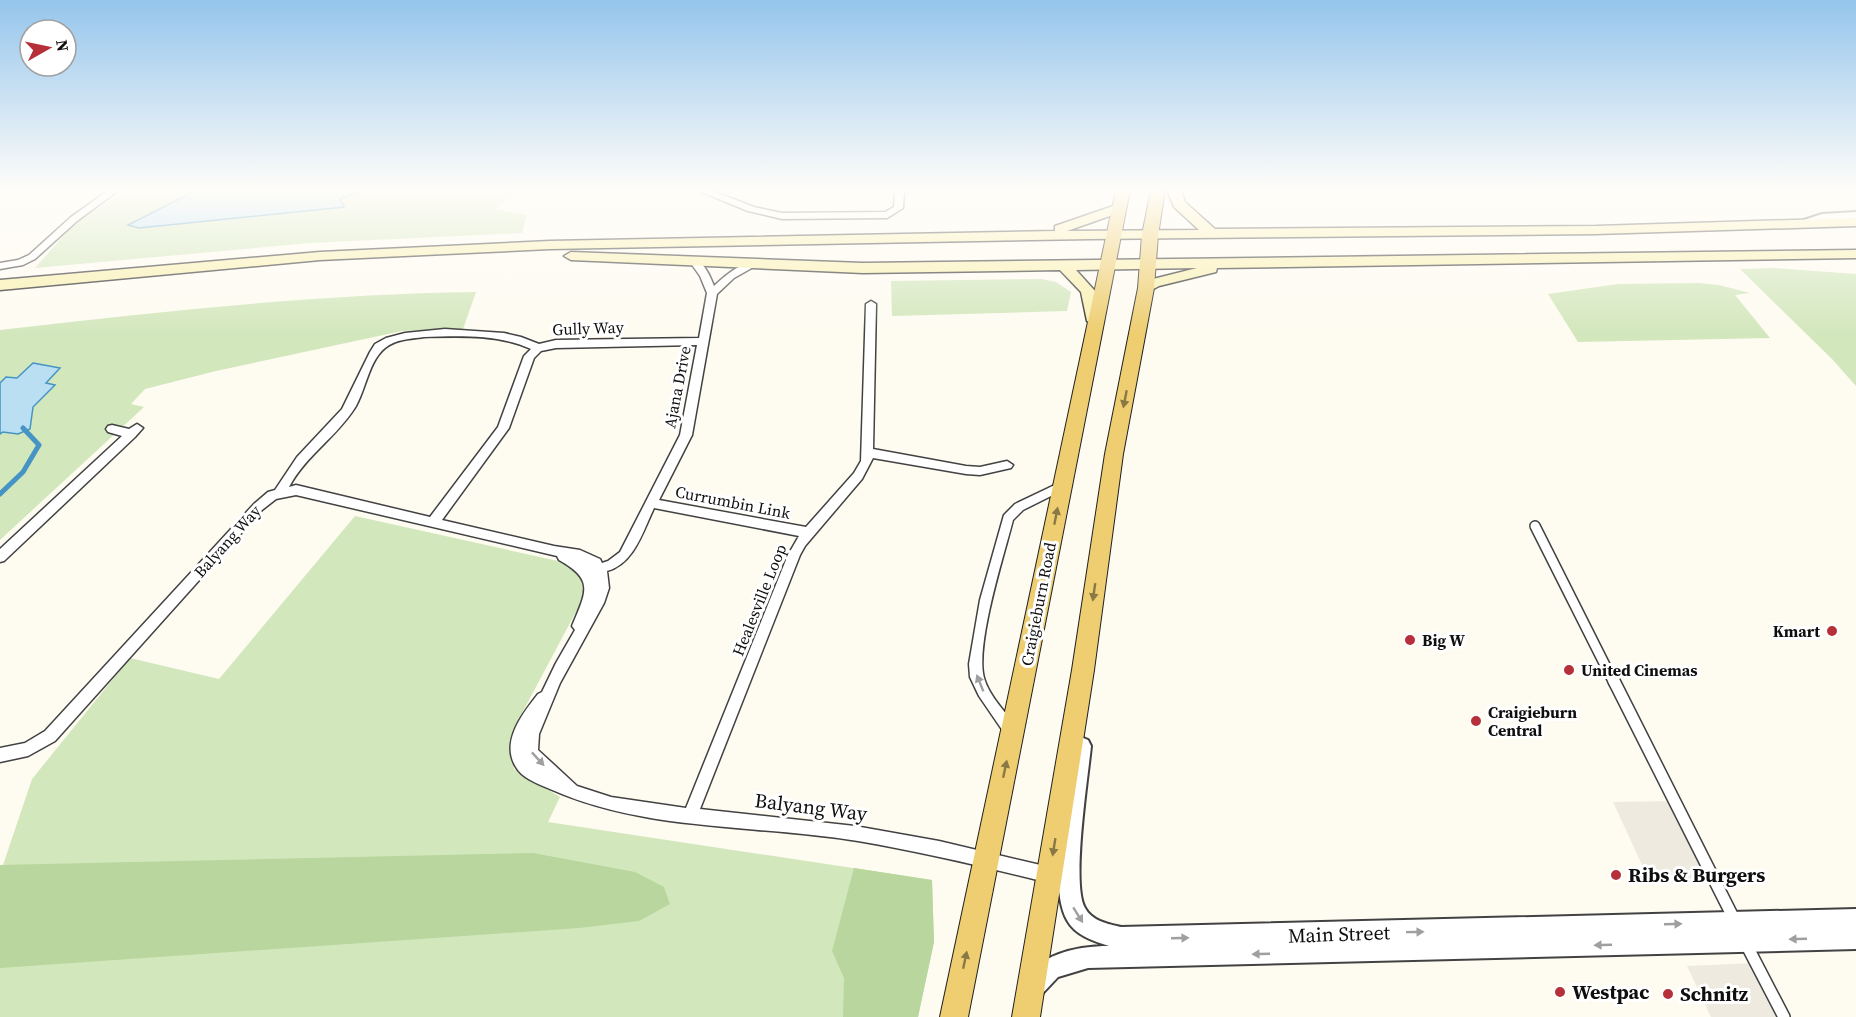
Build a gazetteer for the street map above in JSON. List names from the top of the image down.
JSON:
{
  "streets": {
    "main road": ["Craigieburn Road"],
    "street": [
      "Gully Way",
      "Ajana Drive",
      "Currumbin Link",
      "Balyang Way",
      "Healesville Loop",
      "Main Street"
    ]
  },
  "crossings": [
    ["Gully Way", "Ajana Drive"],
    ["Gully Way", "Balyang Way"],
    ["Ajana Drive", "Currumbin Link"],
    ["Ajana Drive", "Balyang Way"],
    ["Currumbin Link", "Healesville Loop"],
    ["Balyang Way", "Healesville Loop"],
    ["Balyang Way", "Craigieburn Road"]
  ],
  "places": [
    "Kmart",
    "Big W",
    "United Cinemas",
    "Craigieburn Central",
    "Ribs & Burgers",
    "Westpac",
    "Schnitz"
  ],
  "north": "right"
}
